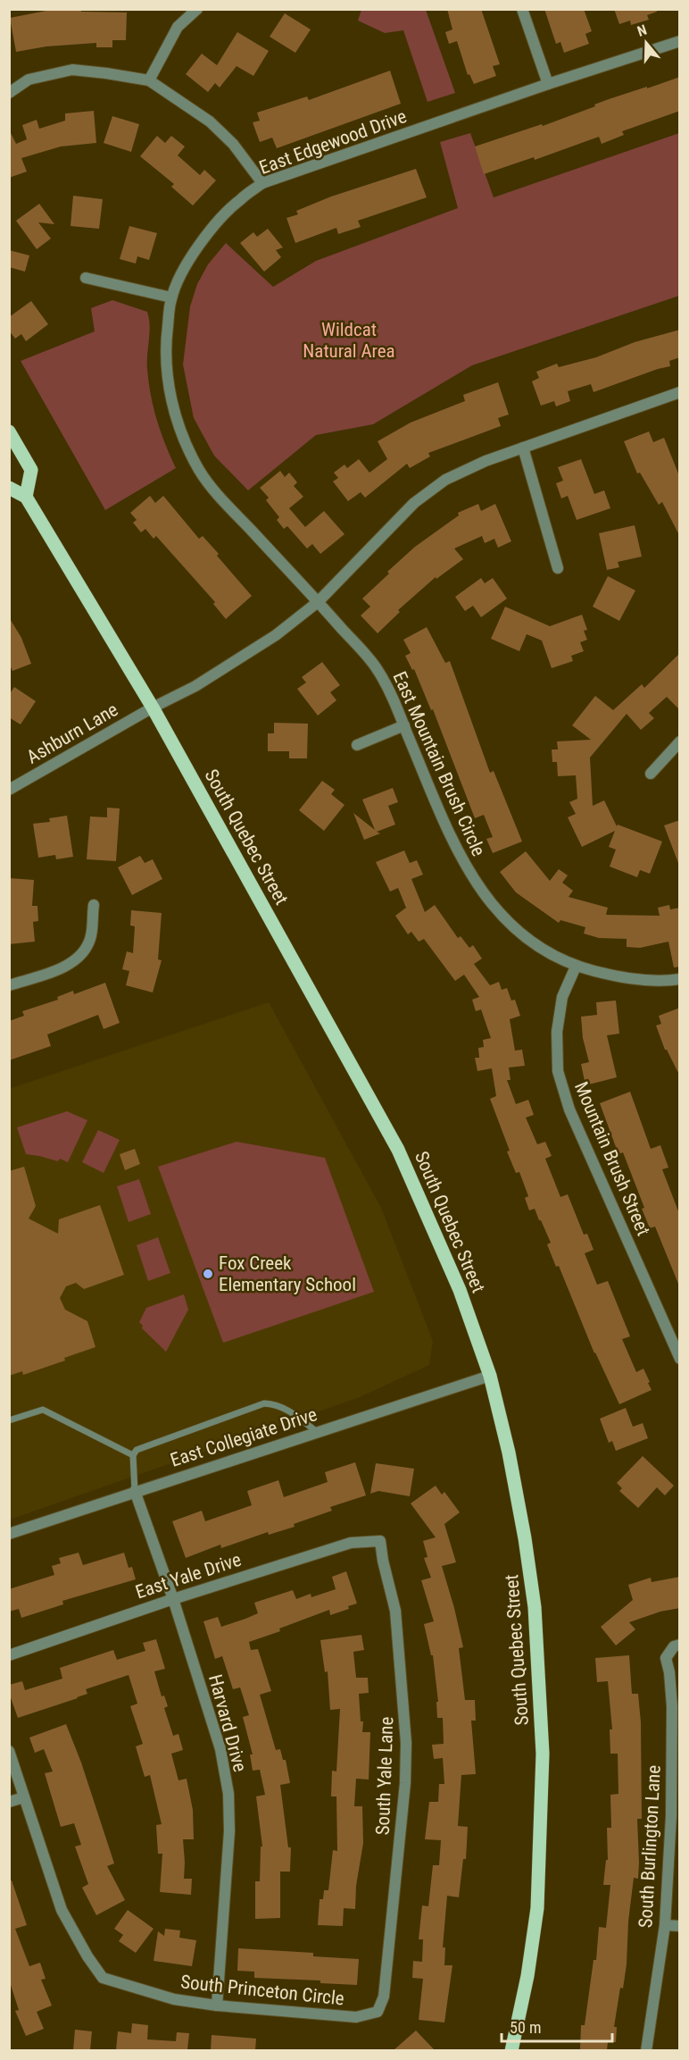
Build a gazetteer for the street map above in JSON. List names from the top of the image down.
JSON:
{
  "streets": {
    "main road": ["South Quebec Street"],
    "street": [
      "East Edgewood Drive",
      "Ashburn Lane",
      "East Mountain Brush Circle",
      "Mountain Brush Street",
      "East Collegiate Drive",
      "East Yale Drive",
      "Harvard Drive",
      "South Yale Lane",
      "South Burlington Lane",
      "South Princeton Circle"
    ]
  },
  "crossings": [
    ["East Edgewood Drive", "East Mountain Brush Circle"],
    ["Ashburn Lane", "South Quebec Street"],
    ["East Mountain Brush Circle", "Mountain Brush Street"],
    ["South Quebec Street", "East Collegiate Drive"],
    ["East Collegiate Drive", "Harvard Drive"],
    ["East Yale Drive", "Harvard Drive"],
    ["East Yale Drive", "South Yale Lane"],
    ["Harvard Drive", "South Princeton Circle"],
    ["South Yale Lane", "South Princeton Circle"]
  ],
  "parks": ["Wildcat Natural Area"],
  "places": ["Fox Creek Elementary School"],
  "scale_bar": "50 m",
  "north": "top"
}
